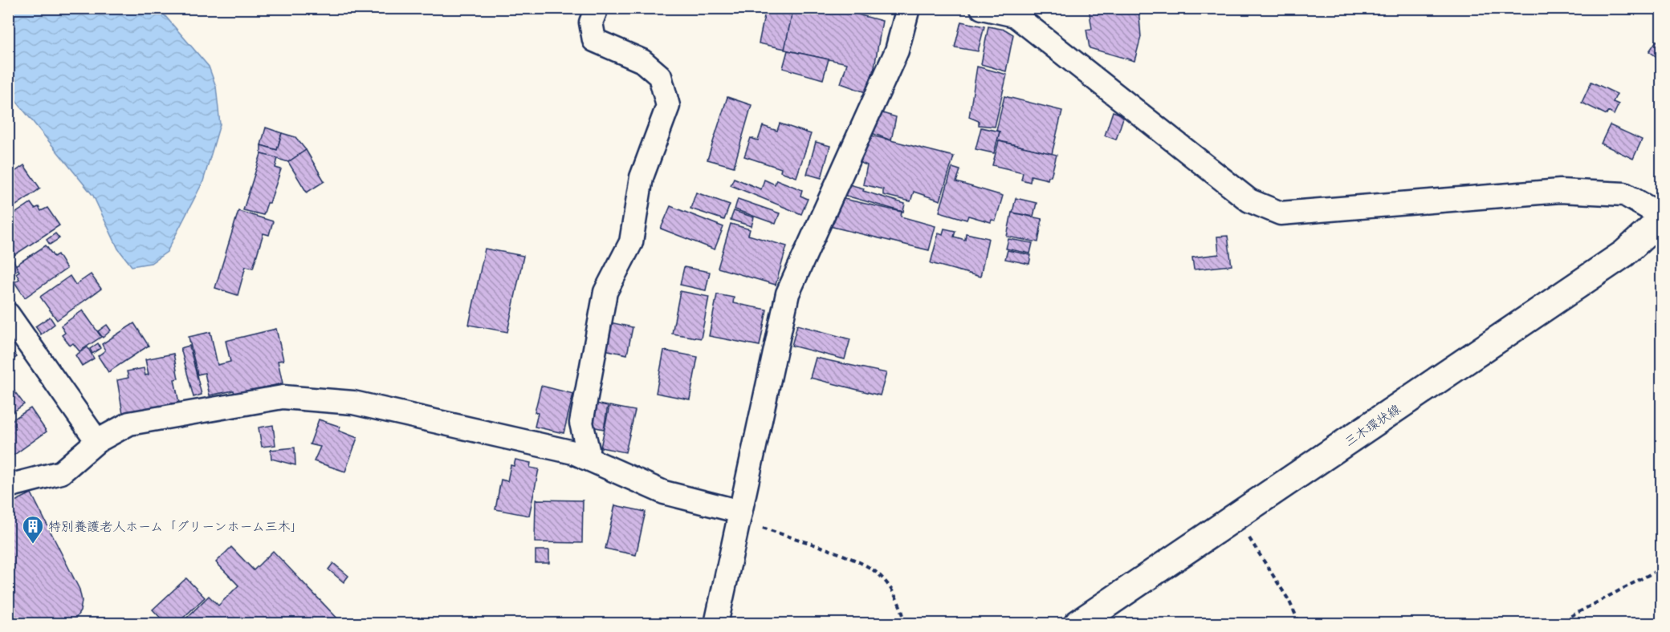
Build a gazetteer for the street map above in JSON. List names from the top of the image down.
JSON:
{
  "streets": {
    "main road": ["三木環状線"]
  },
  "places": {
    "building": ["特別養護老人ホーム「グリーンホーム三木」"]
  }
}
